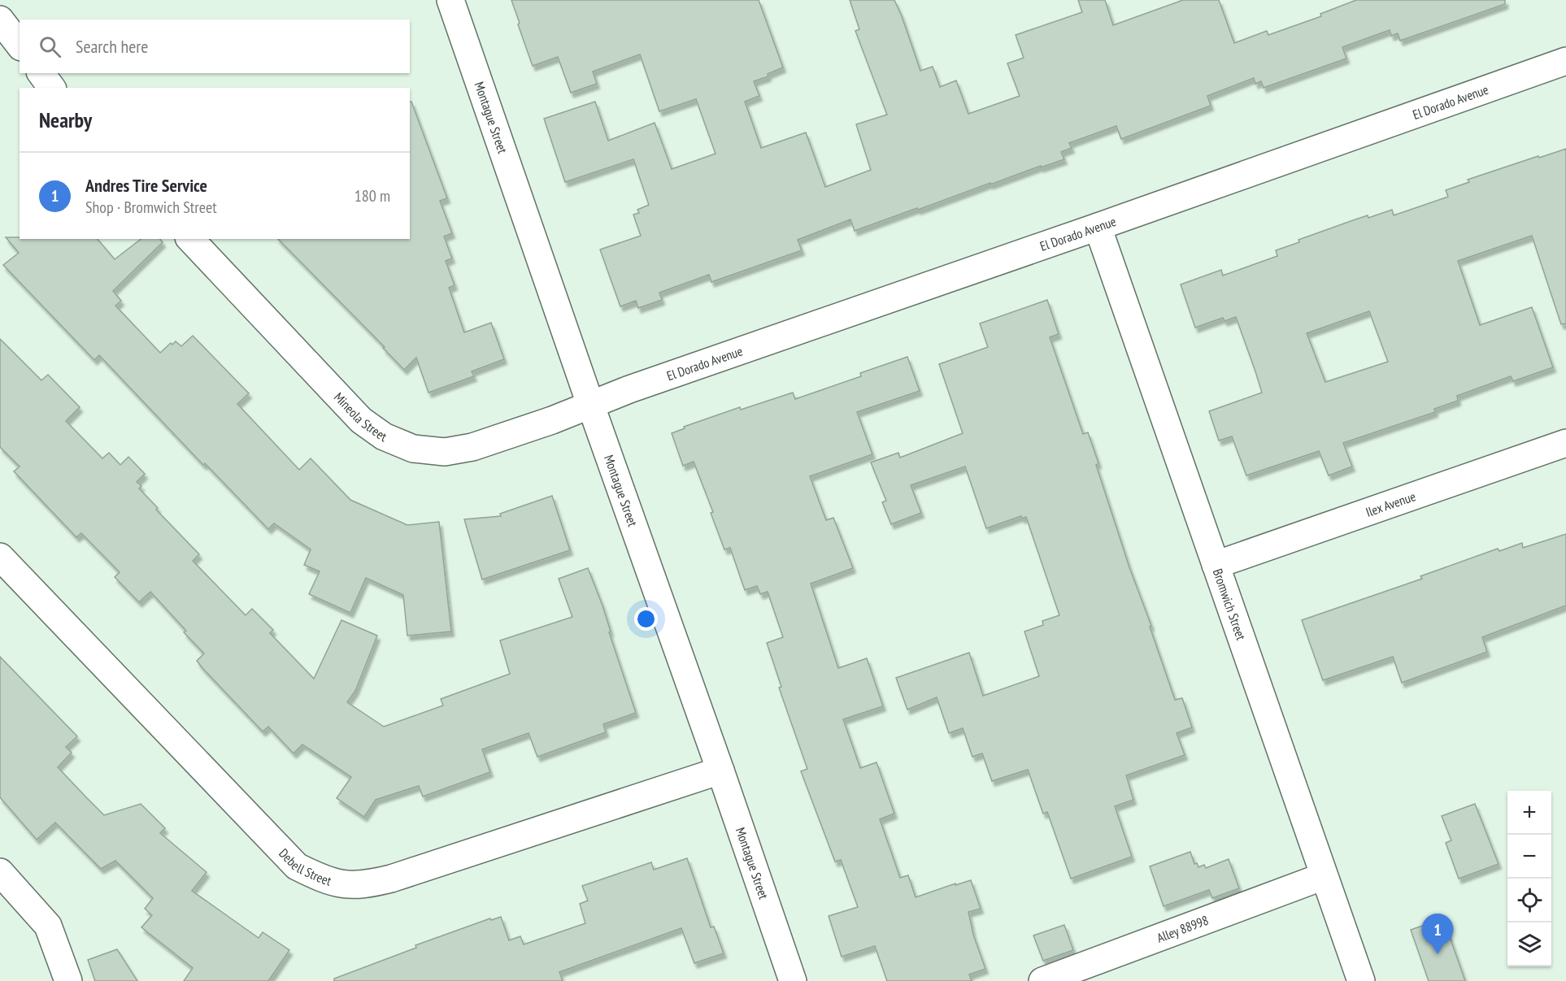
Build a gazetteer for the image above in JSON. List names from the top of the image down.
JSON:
{
  "streets": {
    "street": [
      "El Dorado Avenue",
      "Montague Street",
      "Mineola Street",
      "Ilex Avenue",
      "Bromwich Street",
      "Debell Street",
      "Alley 88998"
    ]
  },
  "crossings": [
    ["El Dorado Avenue", "Montague Street"],
    ["El Dorado Avenue", "Mineola Street"],
    ["El Dorado Avenue", "Bromwich Street"],
    ["Montague Street", "Mineola Street"],
    ["Montague Street", "Debell Street"],
    ["Ilex Avenue", "Bromwich Street"],
    ["Bromwich Street", "Alley 88998"]
  ],
  "page": {
    "search": "Search here",
    "heading": "Nearby",
    "list": [
      {
        "mark": "1",
        "name": "Andres Tire Service",
        "note": "Shop · Bromwich Street",
        "value": "180 m"
      }
    ],
    "map_buttons": ["+", "−"],
    "pins": "1"
  }
}
